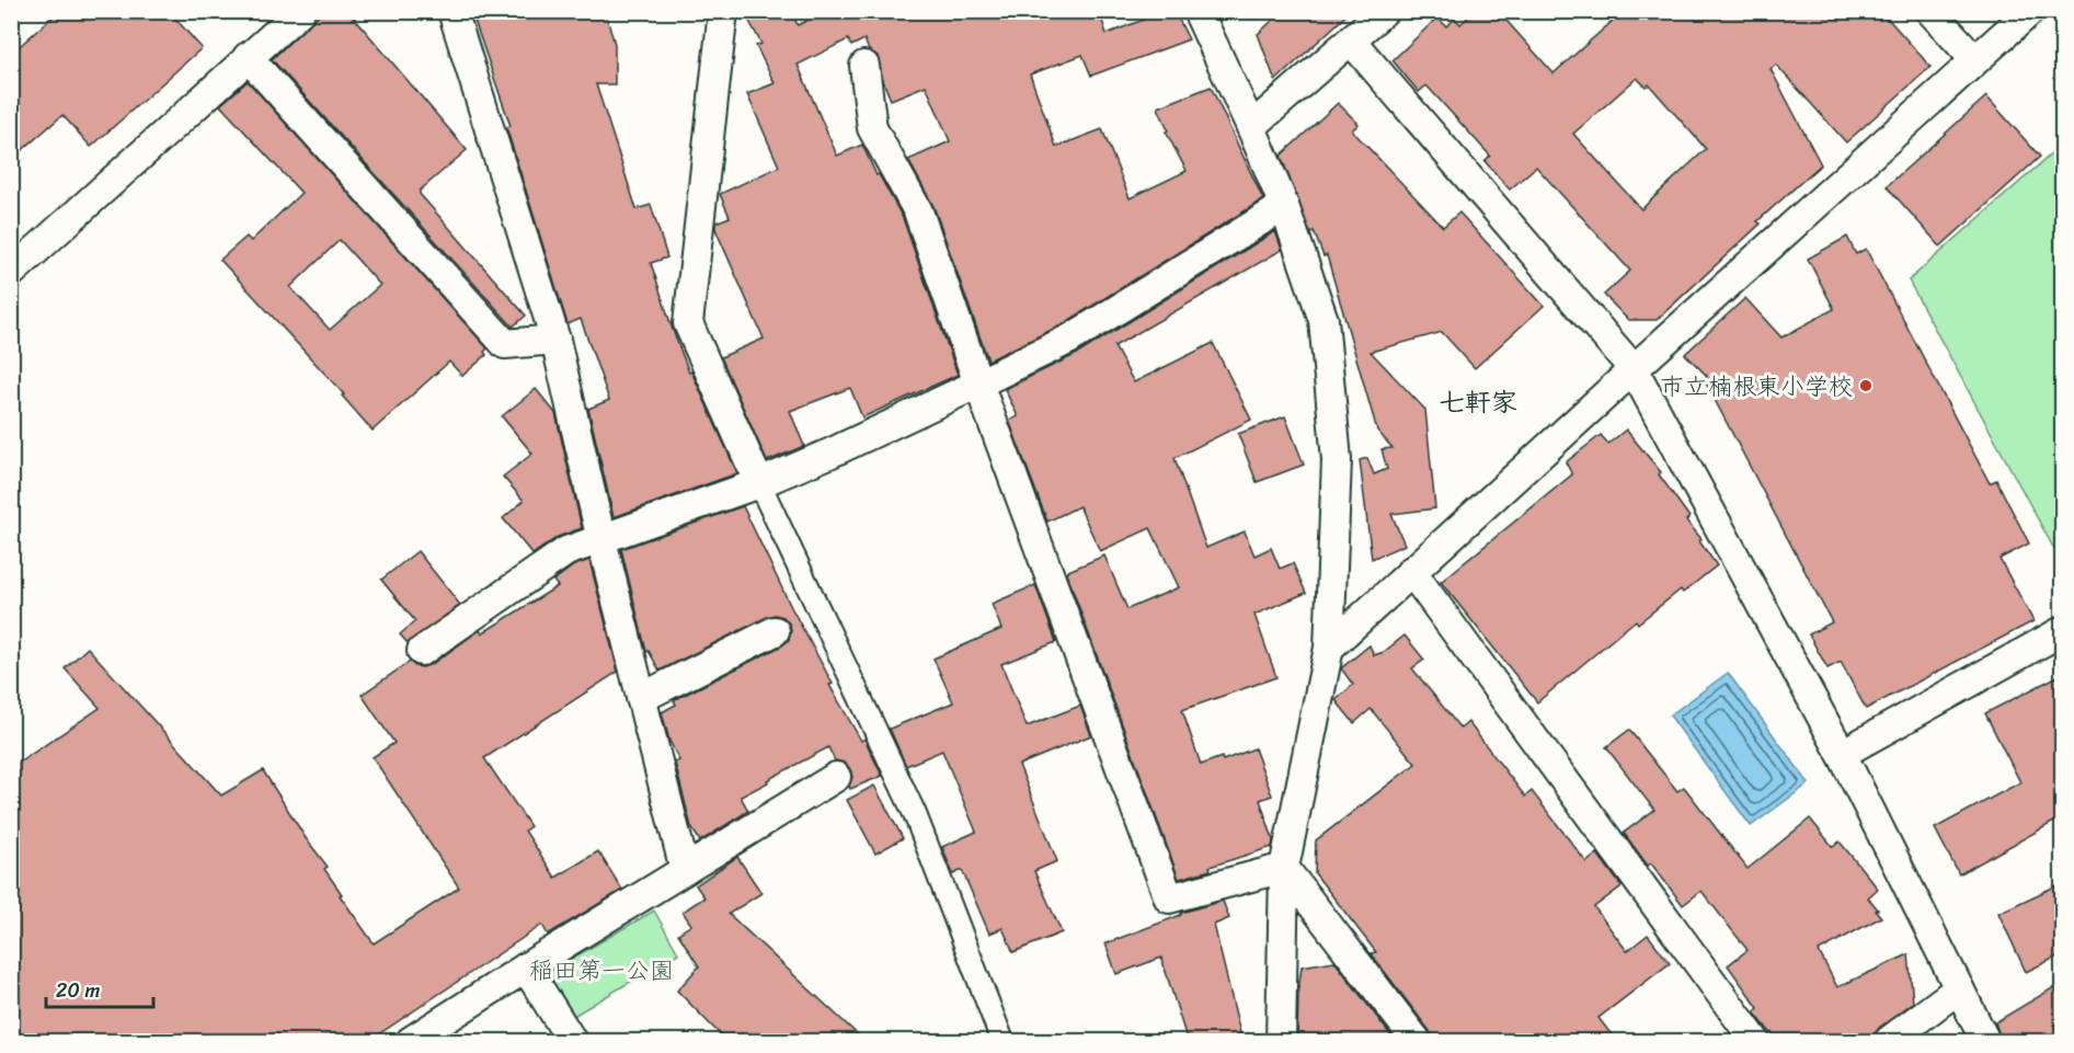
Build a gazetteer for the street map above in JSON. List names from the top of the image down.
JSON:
{
  "districts": ["七軒家"],
  "parks": ["稲田第一公園"],
  "places": ["市立楠根東小学校"],
  "scale_bar": "20 m"
}
